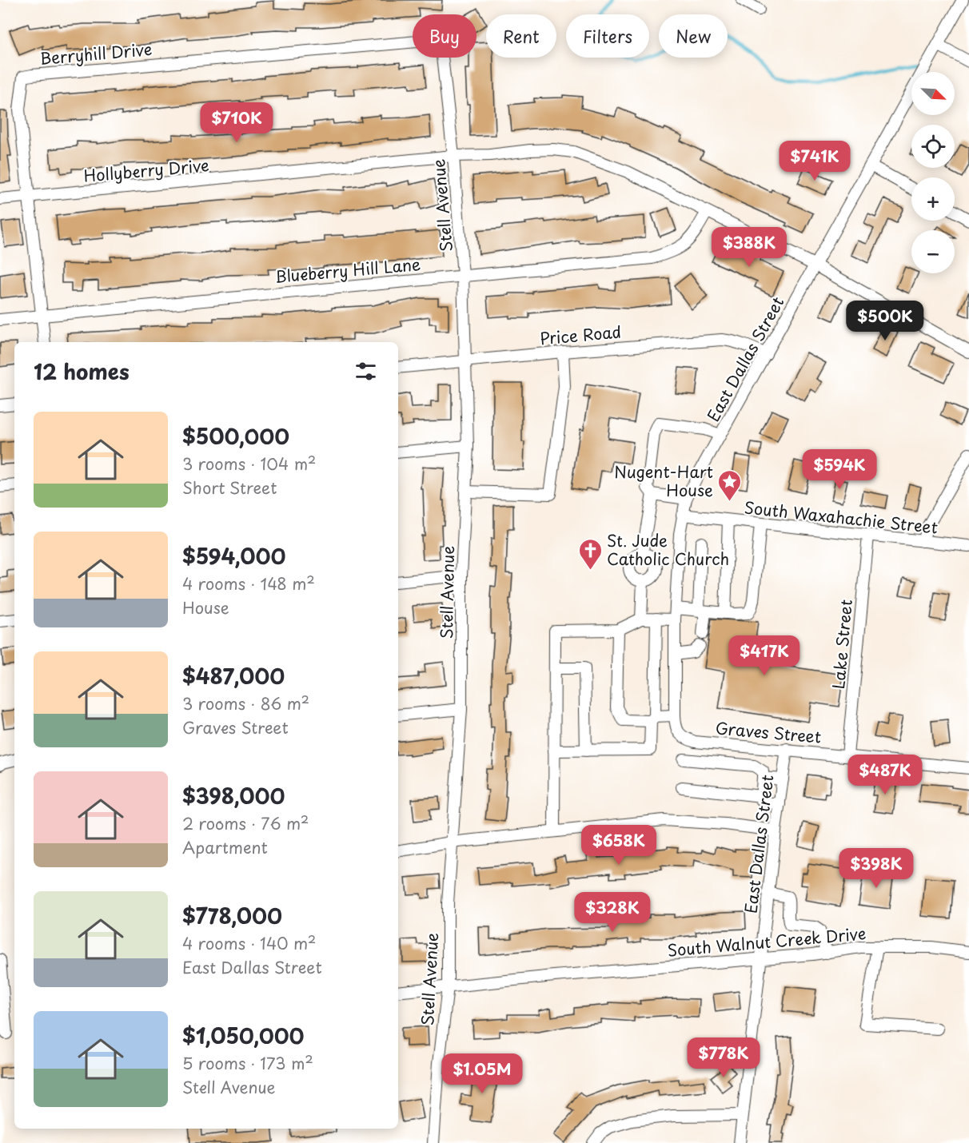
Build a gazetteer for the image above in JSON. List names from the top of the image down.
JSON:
{
  "streets": {
    "street": [
      "Berryhill Drive",
      "Hollyberry Drive",
      "Stell Avenue",
      "Blueberry Hill Lane",
      "Price Road",
      "East Dallas Street",
      "South Waxahachie Street",
      "Lake Street",
      "Graves Street",
      "South Walnut Creek Drive"
    ]
  },
  "crossings": [
    ["Berryhill Drive", "Hollyberry Drive"],
    ["Berryhill Drive", "Blueberry Hill Lane"],
    ["Hollyberry Drive", "Stell Avenue"],
    ["Hollyberry Drive", "Blueberry Hill Lane"],
    ["Hollyberry Drive", "East Dallas Street"],
    ["Stell Avenue", "Blueberry Hill Lane"],
    ["Stell Avenue", "Price Road"],
    ["Stell Avenue", "South Walnut Creek Drive"],
    ["Price Road", "East Dallas Street"],
    ["East Dallas Street", "South Waxahachie Street"],
    ["East Dallas Street", "Graves Street"],
    ["East Dallas Street", "South Walnut Creek Drive"],
    ["South Waxahachie Street", "Lake Street"],
    ["Lake Street", "Graves Street"]
  ],
  "places": {
    "place": ["Nugent-Hart House"],
    "church": ["St. Jude Catholic Church"]
  },
  "north": "bottom right",
  "page": {
    "chip": [
      "Buy",
      "Rent",
      "Filters",
      "New"
    ],
    "map_buttons": ["+", "−"],
    "price": [
      "$710K",
      "$741K",
      "$388K",
      "$500K",
      "$594K",
      "$417K",
      "$487K",
      "$658K",
      "$398K",
      "$328K",
      "$778K",
      "$1.05M"
    ],
    "heading": "12 homes",
    "list": [
      {
        "name": "$500,000",
        "note": "3 rooms · 104 m² · Short Street"
      },
      {
        "name": "$594,000",
        "note": "4 rooms · 148 m² · House"
      },
      {
        "name": "$487,000",
        "note": "3 rooms · 86 m² · Graves Street"
      },
      {
        "name": "$398,000",
        "note": "2 rooms · 76 m² · Apartment"
      },
      {
        "name": "$778,000",
        "note": "4 rooms · 140 m² · East Dallas Street"
      },
      {
        "name": "$1,050,000",
        "note": "5 rooms · 173 m² · Stell Avenue"
      }
    ]
  }
}
